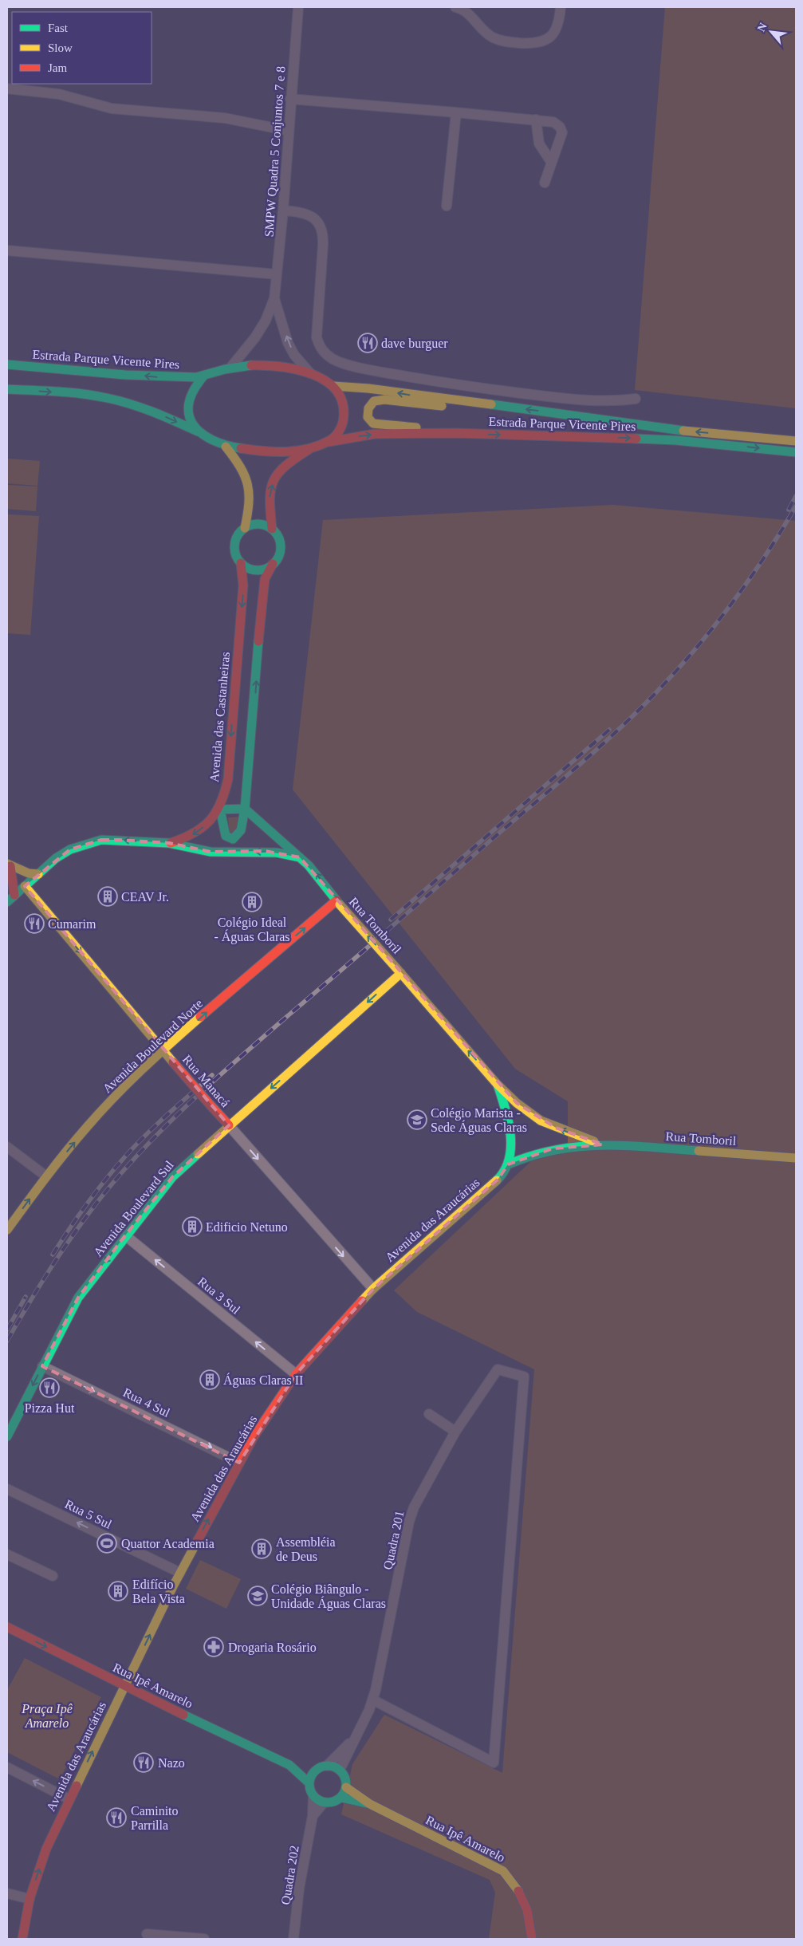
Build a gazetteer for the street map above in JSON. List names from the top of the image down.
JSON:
{
  "streets": {
    "main road": [
      "Estrada Parque Vicente Pires",
      "Avenida das Castanheiras",
      "Rua Tomboril",
      "Avenida Boulevard Norte",
      "Rua Manacá",
      "Avenida Boulevard Sul",
      "Avenida das Araucárias",
      "Rua Ipê Amarelo"
    ],
    "street": [
      "SMPW Quadra 5 Conjuntos 7 e 8",
      "Rua 3 Sul",
      "Rua 4 Sul",
      "Rua 5 Sul",
      "Quadra 201",
      "Quadra 202"
    ]
  },
  "crossings": [
    ["SMPW Quadra 5 Conjuntos 7 e 8", "Estrada Parque Vicente Pires"],
    ["Avenida das Castanheiras", "Rua Tomboril"],
    ["Avenida das Castanheiras", "Rua Manacá"],
    ["Rua Tomboril", "Avenida Boulevard Norte"],
    ["Rua Tomboril", "Avenida Boulevard Sul"],
    ["Rua Tomboril", "Avenida das Araucárias"],
    ["Avenida Boulevard Norte", "Rua Manacá"],
    ["Rua Manacá", "Avenida Boulevard Sul"],
    ["Rua Manacá", "Avenida das Araucárias"],
    ["Avenida Boulevard Sul", "Rua 3 Sul"],
    ["Avenida Boulevard Sul", "Rua 4 Sul"],
    ["Avenida das Araucárias", "Rua 3 Sul"],
    ["Avenida das Araucárias", "Rua 4 Sul"],
    ["Avenida das Araucárias", "Rua 5 Sul"],
    ["Avenida das Araucárias", "Rua Ipê Amarelo"],
    ["Quadra 201", "Rua Ipê Amarelo"],
    ["Quadra 201", "Quadra 202"],
    ["Rua Ipê Amarelo", "Quadra 202"]
  ],
  "one_way": [
    "Rua Tomboril",
    "Avenida Boulevard Norte",
    "Rua Manacá",
    "Avenida Boulevard Sul",
    "Avenida das Araucárias",
    "Rua 3 Sul",
    "Rua 4 Sul",
    "Rua 5 Sul"
  ],
  "parks": ["Praça Ipê Amarelo"],
  "places": {
    "restaurant": [
      "dave burguer",
      "Cumarim",
      "Pizza Hut",
      "Nazo",
      "Caminito Parrilla"
    ],
    "building": [
      "CEAV Jr.",
      "Colégio Ideal - Águas Claras",
      "Edificio Netuno",
      "Águas Claras II",
      "Assembléia de Deus",
      "Edifício Bela Vista"
    ],
    "school or university": ["Colégio Marista - Sede Águas Claras", "Colégio Biângulo - Unidade Águas Claras"],
    "sports": ["Quattor Academia"],
    "pharmacy": ["Drogaria Rosário"]
  },
  "legend": ["Fast", "Slow", "Jam"],
  "north": "top left"
}
